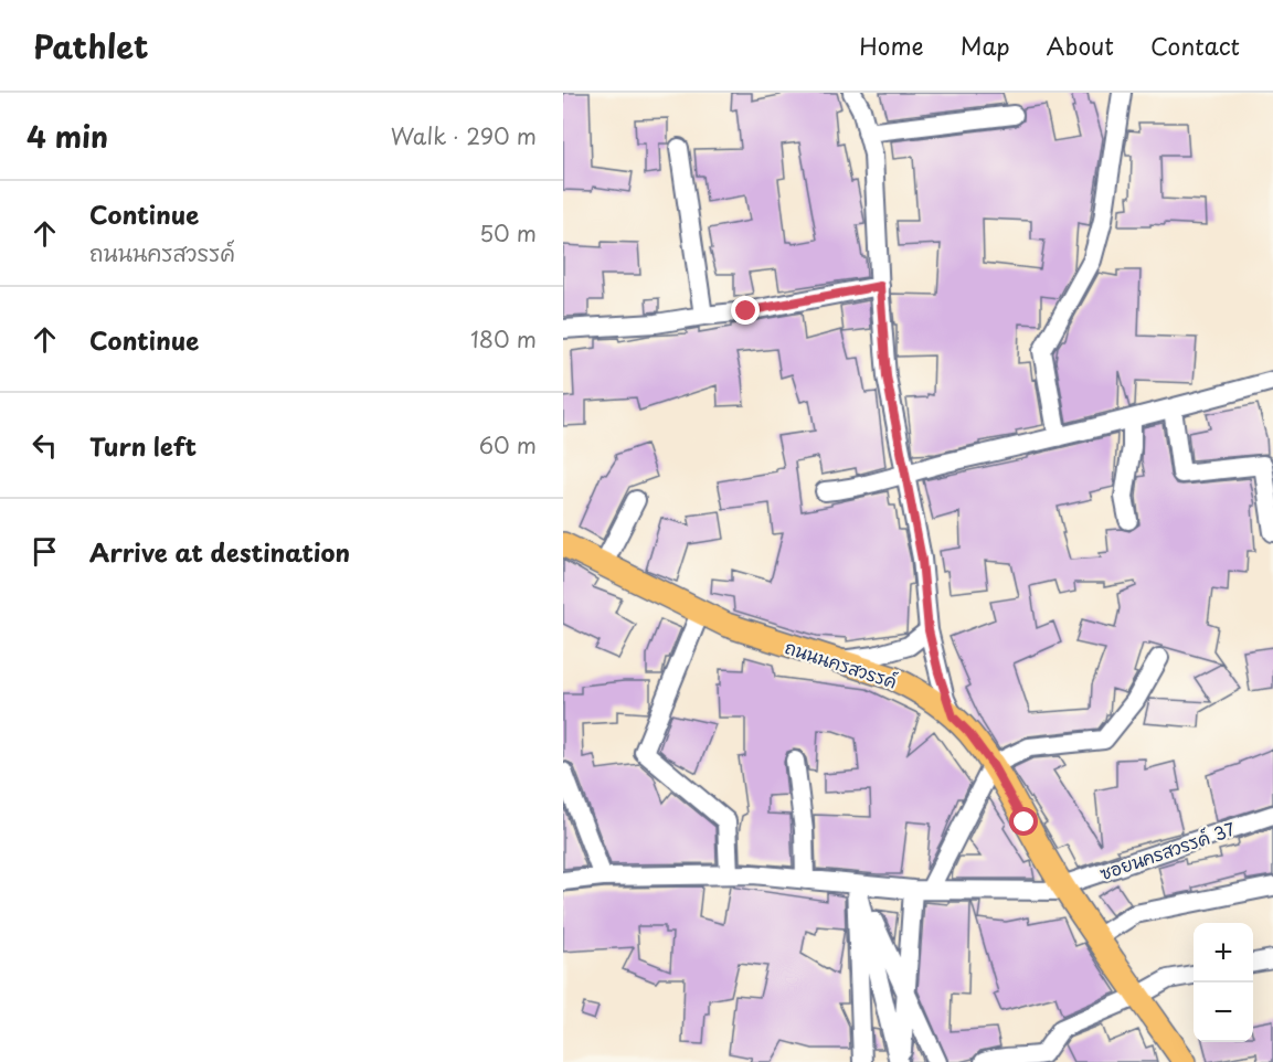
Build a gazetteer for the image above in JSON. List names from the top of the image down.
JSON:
{
  "streets": {
    "main road": ["ถนนนครสวรรค์"],
    "street": ["ซอยนครสวรรค์ 37"]
  },
  "crossings": [
    ["ถนนนครสวรรค์", "ซอยนครสวรรค์ 37"]
  ],
  "page": {
    "header": "Pathlet",
    "nav": [
      "Home",
      "Map",
      "About",
      "Contact"
    ],
    "heading": ["4 min", "Walk · 290 m"],
    "list": [
      ["Continue", "ถนนนครสวรรค์", "50 m"],
      ["Continue", "180 m"],
      ["Turn left", "60 m"],
      "Arrive at destination"
    ],
    "map_buttons": ["+", "−"]
  }
}
